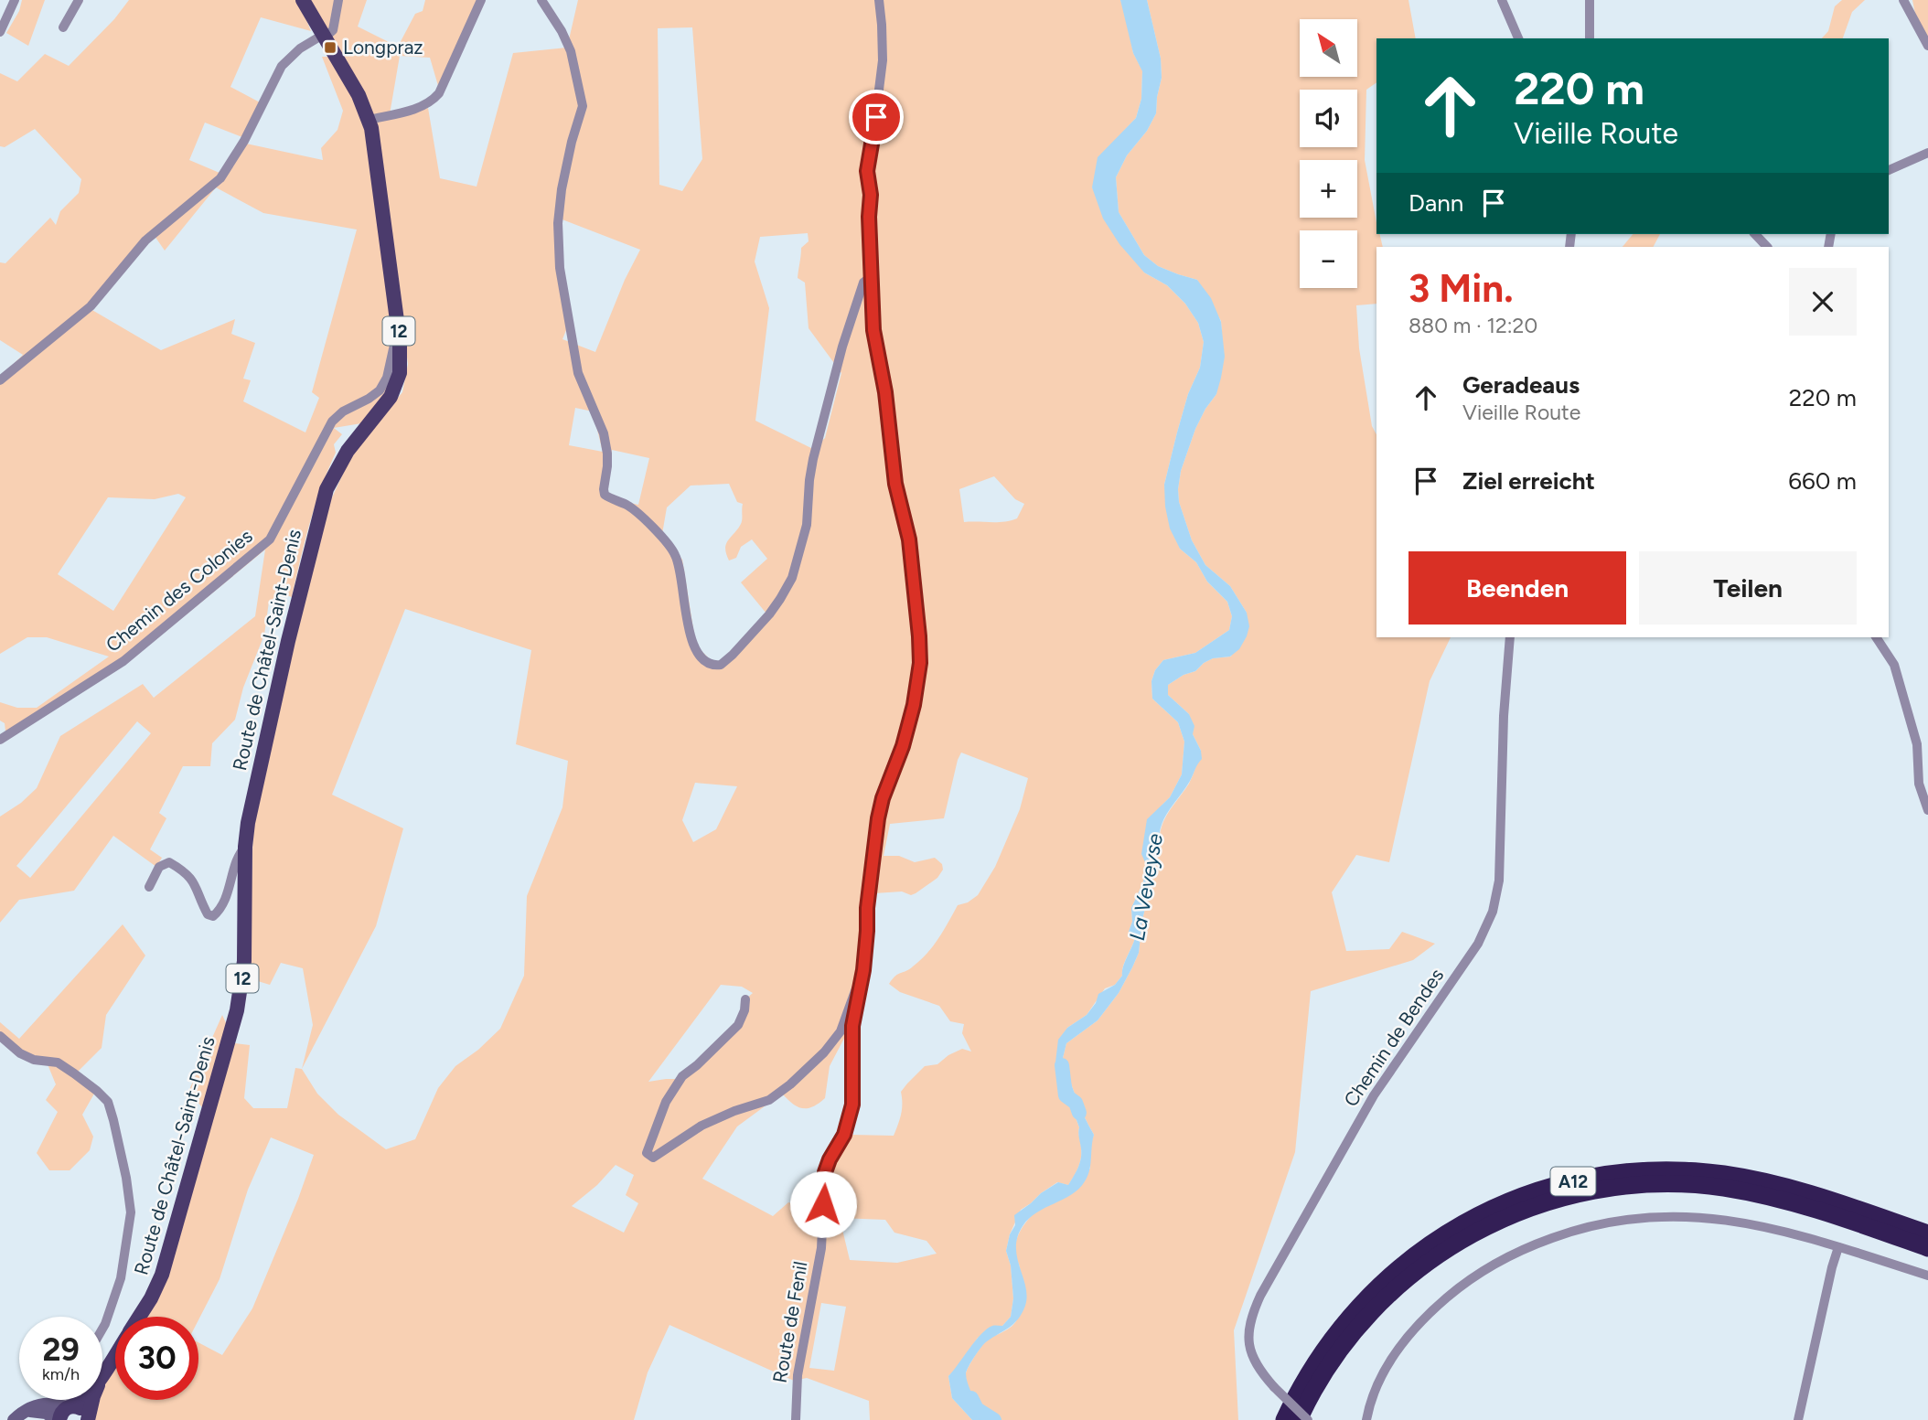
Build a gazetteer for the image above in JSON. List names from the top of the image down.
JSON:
{
  "streets": {
    "highway": ["A12"],
    "main road": ["12", "Route de Châtel-Saint-Denis"],
    "street": ["Chemin des Colonies", "Chemin de Bendes", "Route de Fenil"]
  },
  "crossings": [
    ["12", "Route de Châtel-Saint-Denis"],
    ["Chemin des Colonies", "Route de Châtel-Saint-Denis"]
  ],
  "water": ["La Veveyse"],
  "places": {
    "transit": ["Longpraz"]
  },
  "north": "top left",
  "page": {
    "map_buttons": ["+", "−"],
    "turn": ["220 m", "Vieille Route"],
    "then": "Dann",
    "heading": ["3 Min.", "880 m · 12:20"],
    "list": [
      {
        "name": "Geradeaus",
        "note": "Vieille Route",
        "value": "220 m"
      },
      {
        "name": "Ziel erreicht",
        "value": "660 m"
      }
    ],
    "buttons": ["Beenden", "Teilen"],
    "speed": "29 km/h",
    "limit": "30"
  }
}
